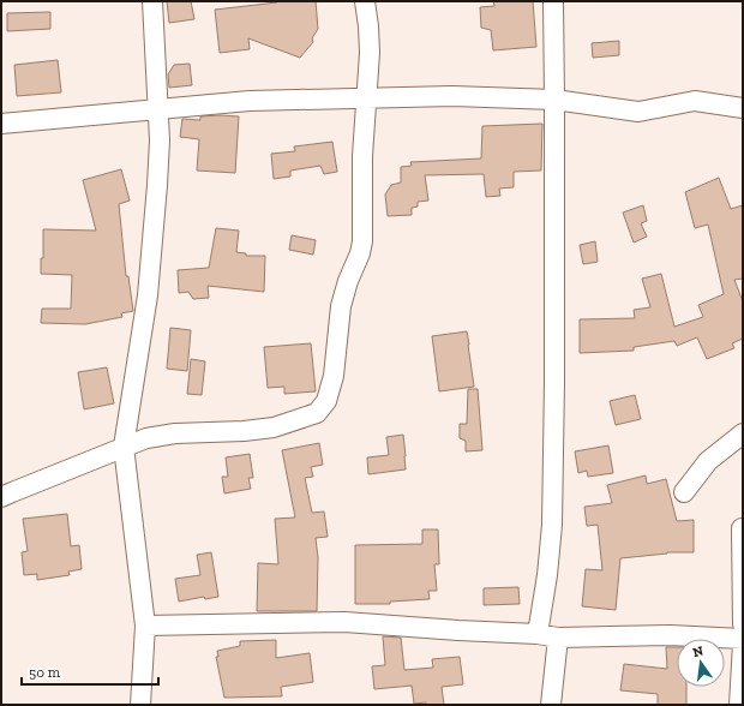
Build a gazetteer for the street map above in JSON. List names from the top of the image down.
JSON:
{
  "scale_bar": "50 m",
  "north": "top"
}
